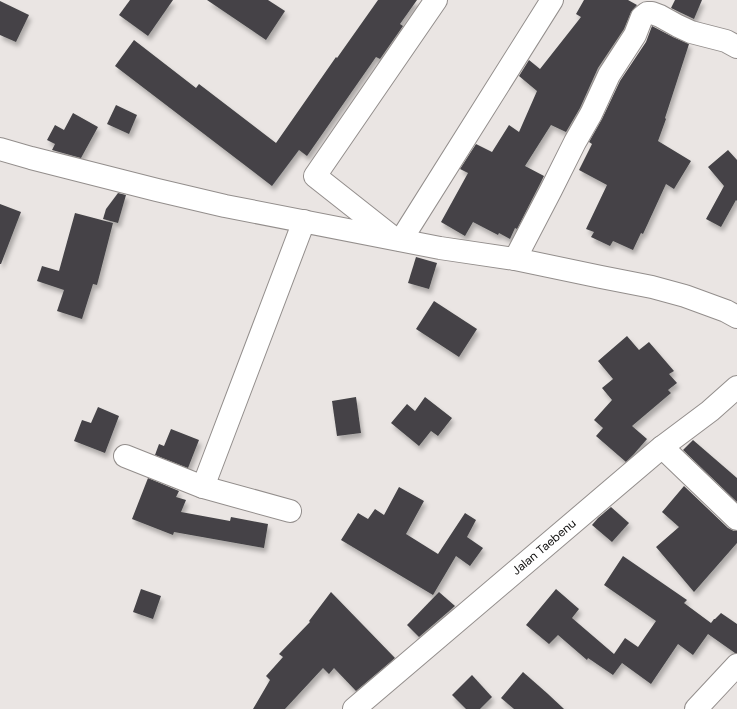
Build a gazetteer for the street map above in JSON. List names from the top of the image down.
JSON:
{
  "streets": {
    "street": ["Jalan Taebenu"]
  }
}
